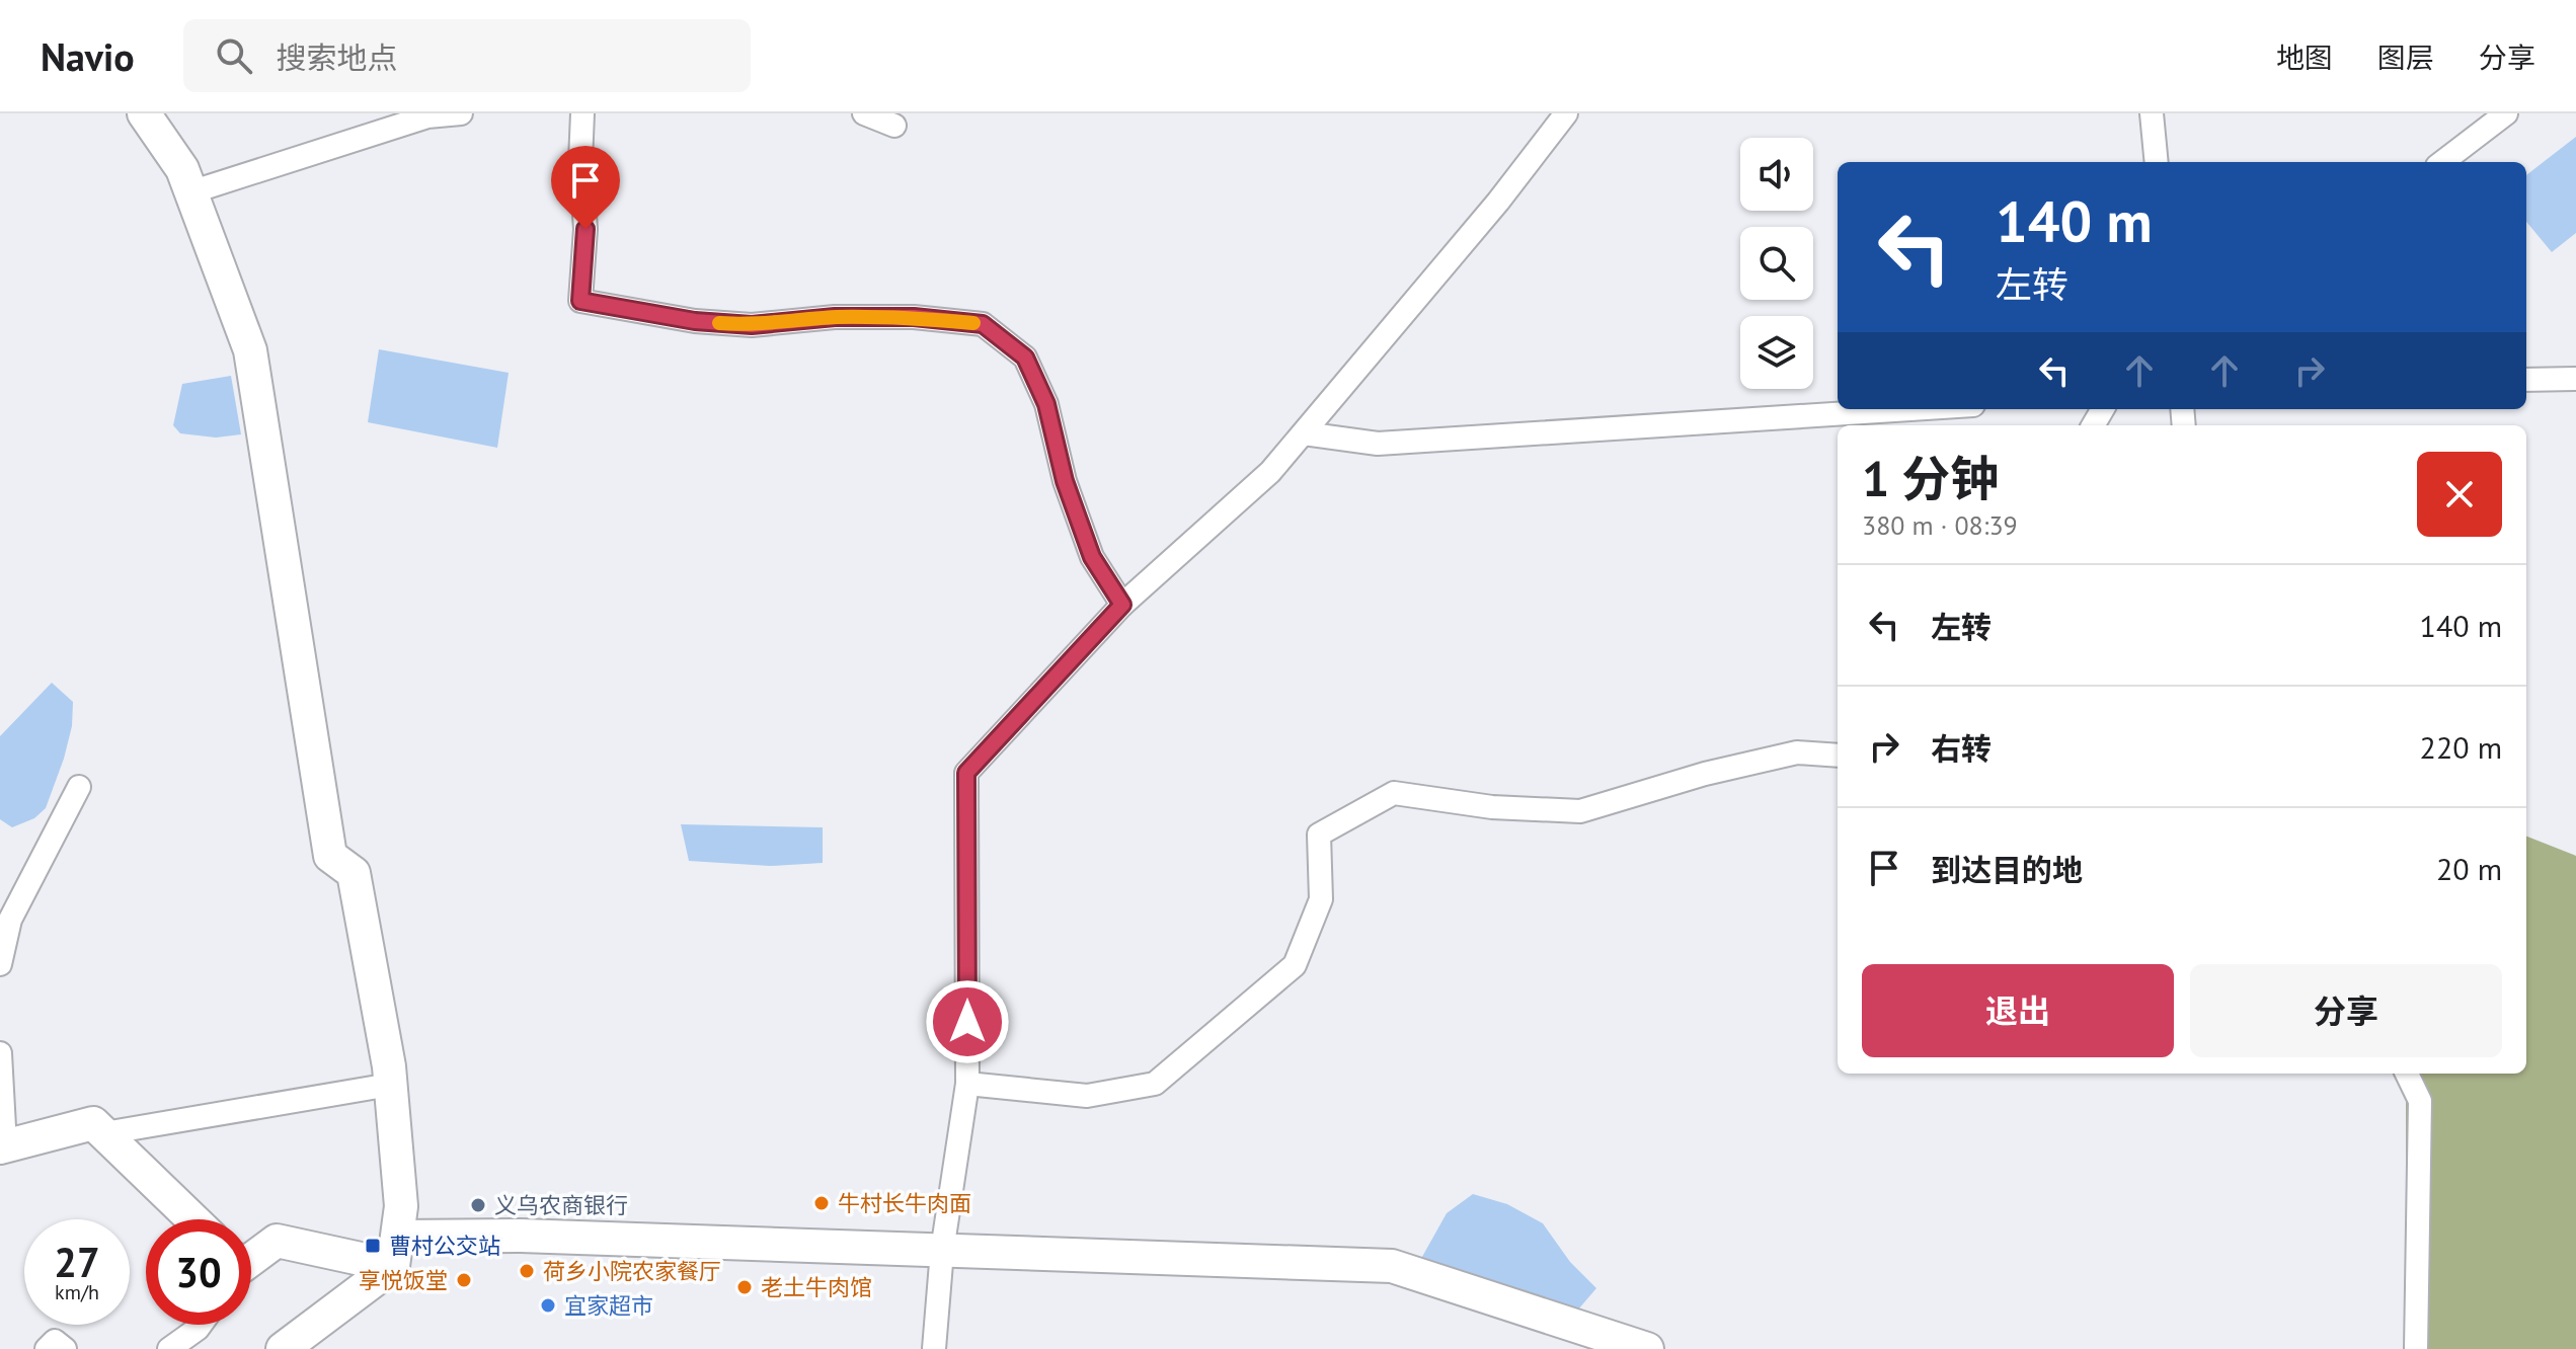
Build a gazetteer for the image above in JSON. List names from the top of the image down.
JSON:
{
  "places": {
    "other": [
      "牛村长牛肉面",
      "义乌农商银行",
      "荷乡小院农家餐厅",
      "享悦饭堂",
      "老土牛肉馆",
      "宜家超市"
    ],
    "transit": ["曹村公交站"]
  },
  "page": {
    "header": "Navio",
    "search": "搜索地点",
    "nav": ["地图", "图层", "分享"],
    "turn": ["140 m", "左转"],
    "heading": ["1 分钟", "380 m · 08:39"],
    "list": [
      {
        "name": "左转",
        "value": "140 m"
      },
      {
        "name": "右转",
        "value": "220 m"
      },
      {
        "name": "到达目的地",
        "value": "20 m"
      }
    ],
    "buttons": ["退出", "分享"],
    "speed": "27 km/h",
    "limit": "30"
  }
}
